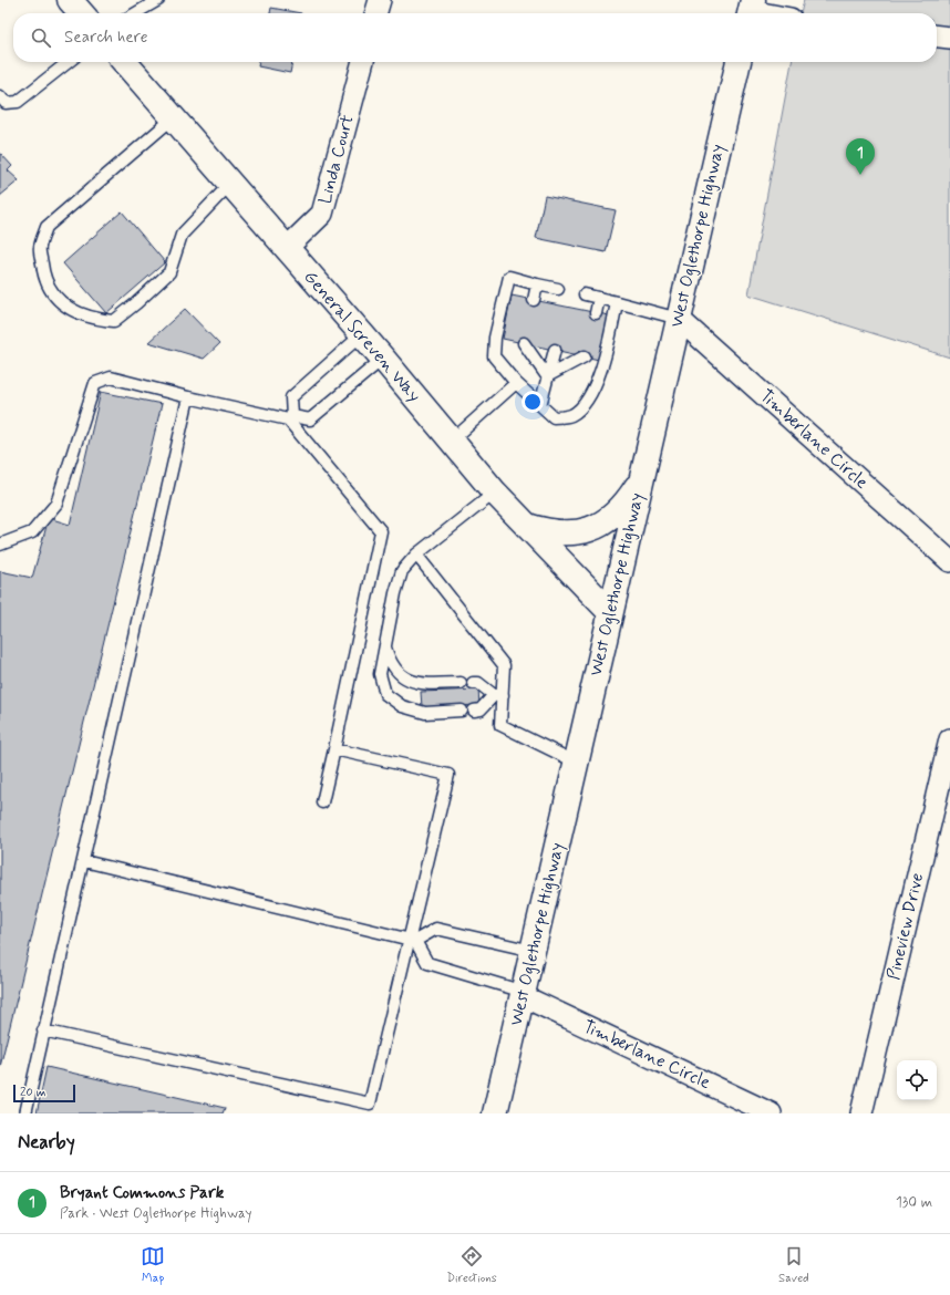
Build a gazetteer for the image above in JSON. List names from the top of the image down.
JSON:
{
  "streets": {
    "main road": ["West Oglethorpe Highway", "General Screven Way"],
    "street": ["Linda Court", "Timberlane Circle", "Pineview Drive"]
  },
  "crossings": [
    ["Linda Court", "General Screven Way"],
    ["West Oglethorpe Highway", "General Screven Way"],
    ["West Oglethorpe Highway", "Timberlane Circle"]
  ],
  "scale_bar": "20 m",
  "page": {
    "search": "Search here",
    "pins": "1",
    "scale": "20 m",
    "heading": "Nearby",
    "list": [
      {
        "mark": "1",
        "name": "Bryant Commons Park",
        "note": "Park · West Oglethorpe Highway",
        "value": "130 m"
      }
    ],
    "nav": ["Map", "Directions", "Saved"]
  }
}
